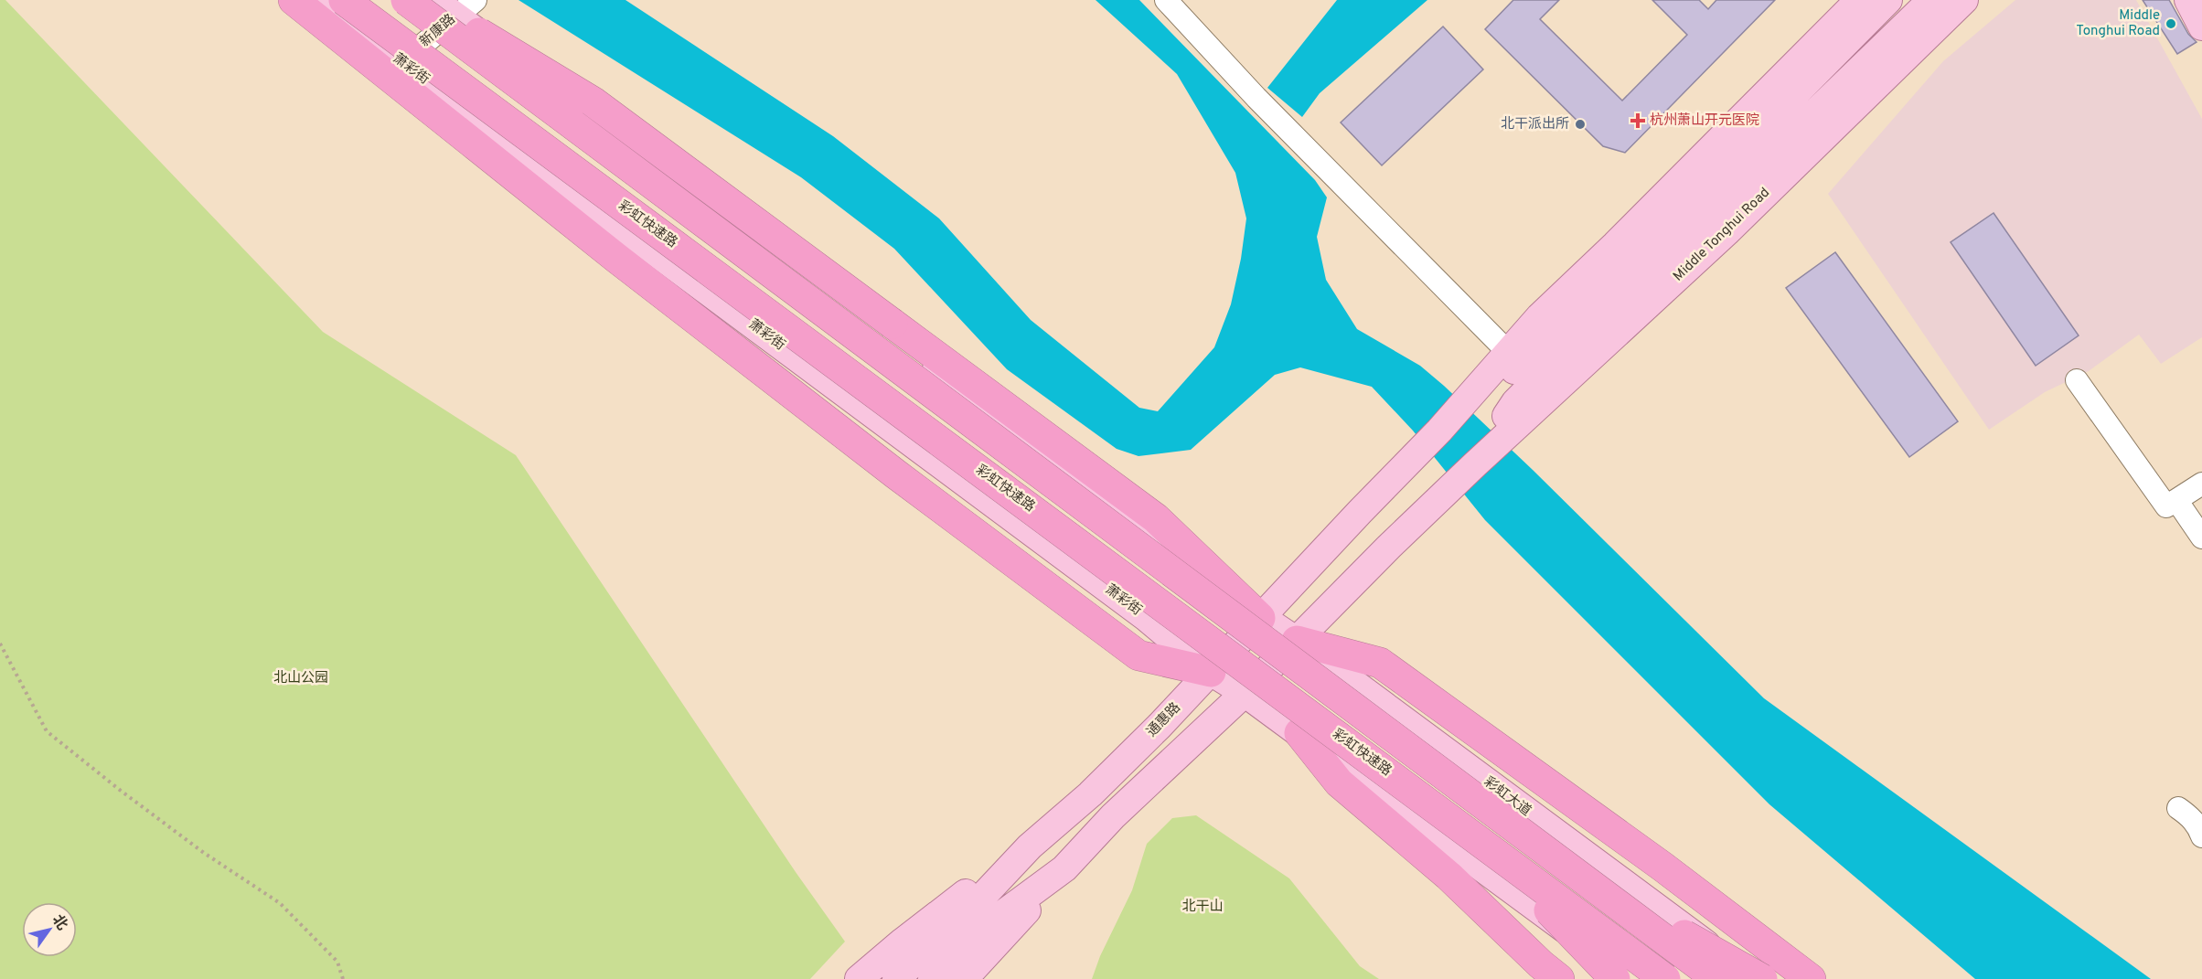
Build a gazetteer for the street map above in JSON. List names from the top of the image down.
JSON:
{
  "streets": {
    "highway": ["彩虹快速路"],
    "main road": [
      "萧彩街",
      "Middle Tonghui Road",
      "通惠路",
      "彩虹大道"
    ],
    "street": ["新康路"]
  },
  "crossings": [
    ["新康路", "萧彩街"],
    ["萧彩街", "通惠路"],
    ["Middle Tonghui Road", "彩虹大道"],
    ["通惠路", "彩虹大道"]
  ],
  "parks": ["北山公园", "北干山"],
  "places": {
    "other": ["Middle Tonghui Road", "北干派出所"],
    "health": ["杭州萧山开元医院"]
  },
  "north": "top right"
}
